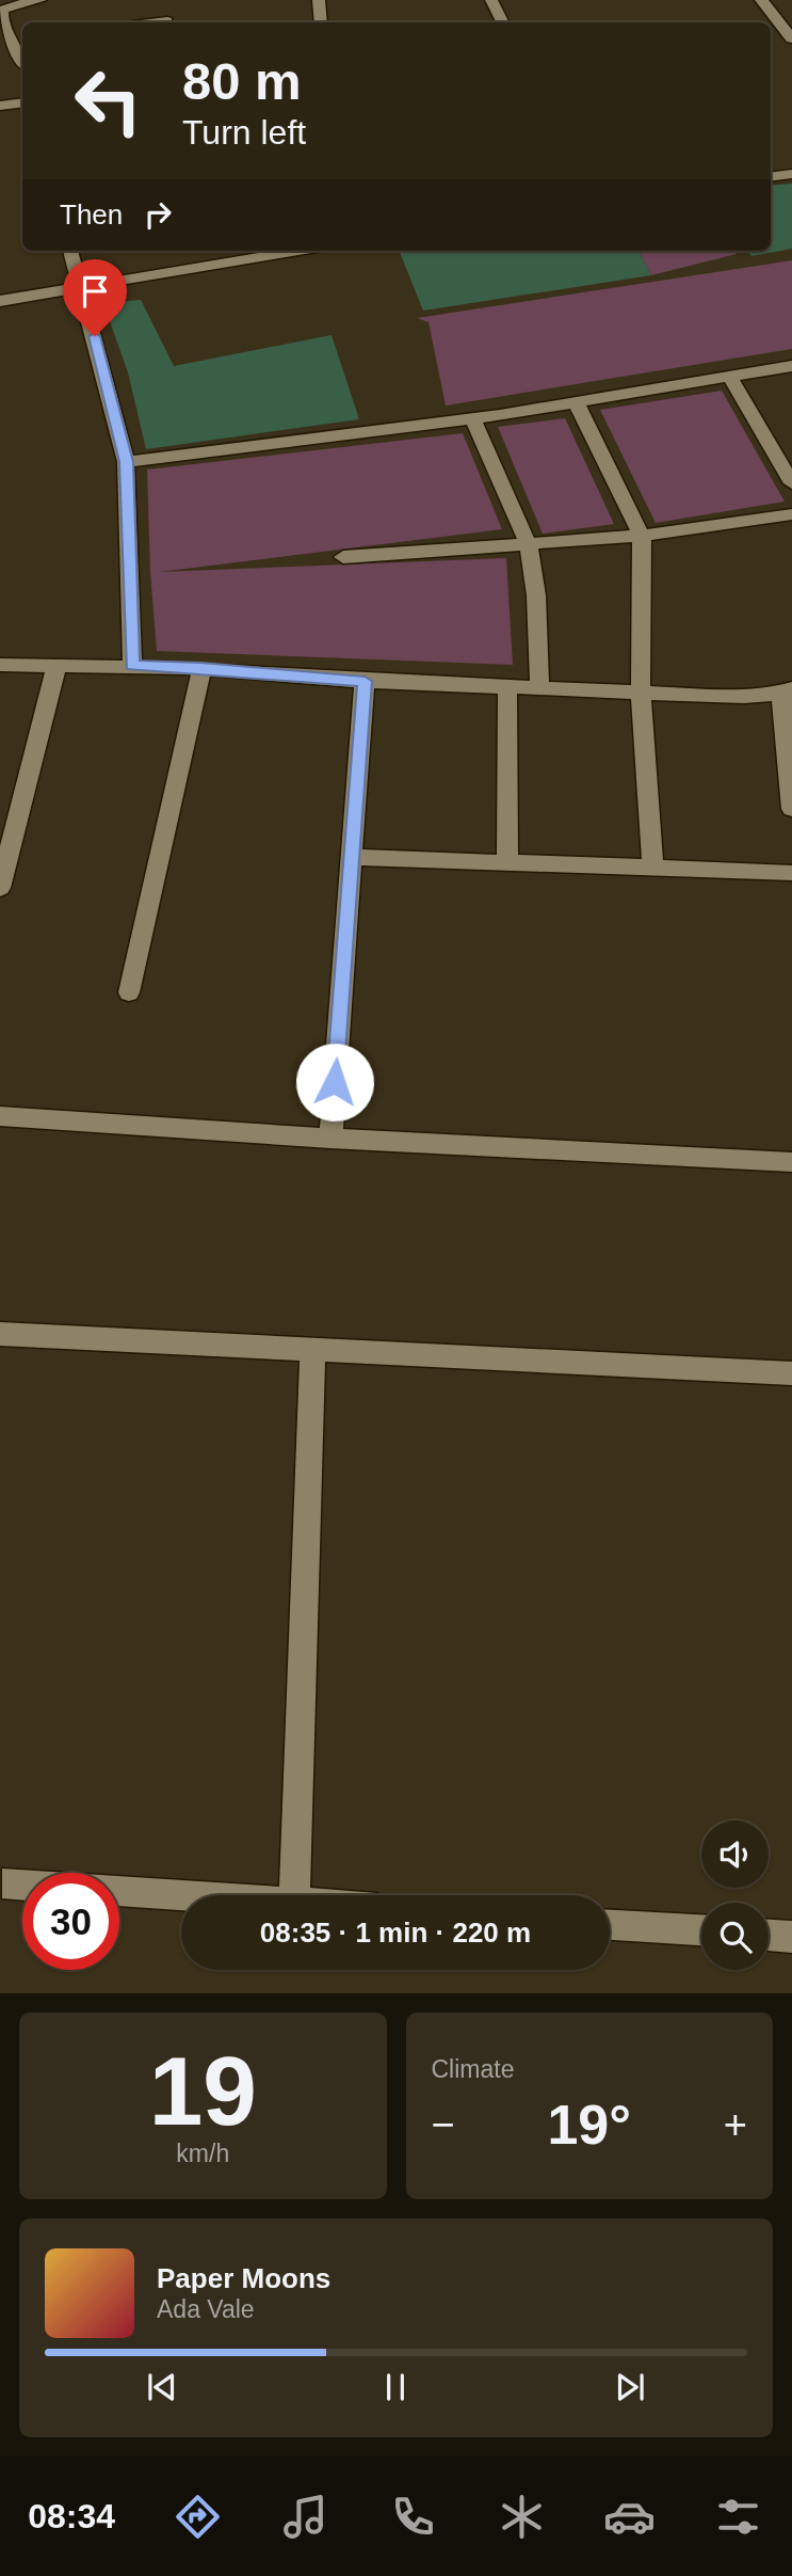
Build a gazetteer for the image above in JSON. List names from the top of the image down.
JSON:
{
  "page": {
    "turn": ["80 m", "Turn left"],
    "then": "Then",
    "limit": "30",
    "trip": "08:35 · 1 min · 220 m",
    "tile": [
      ["19", "km/h"],
      "Climate"
    ],
    "heat": ["−", "19°", "+"],
    "song": ["Paper Moons", "Ada Vale"],
    "tabs": "08:34"
  }
}
